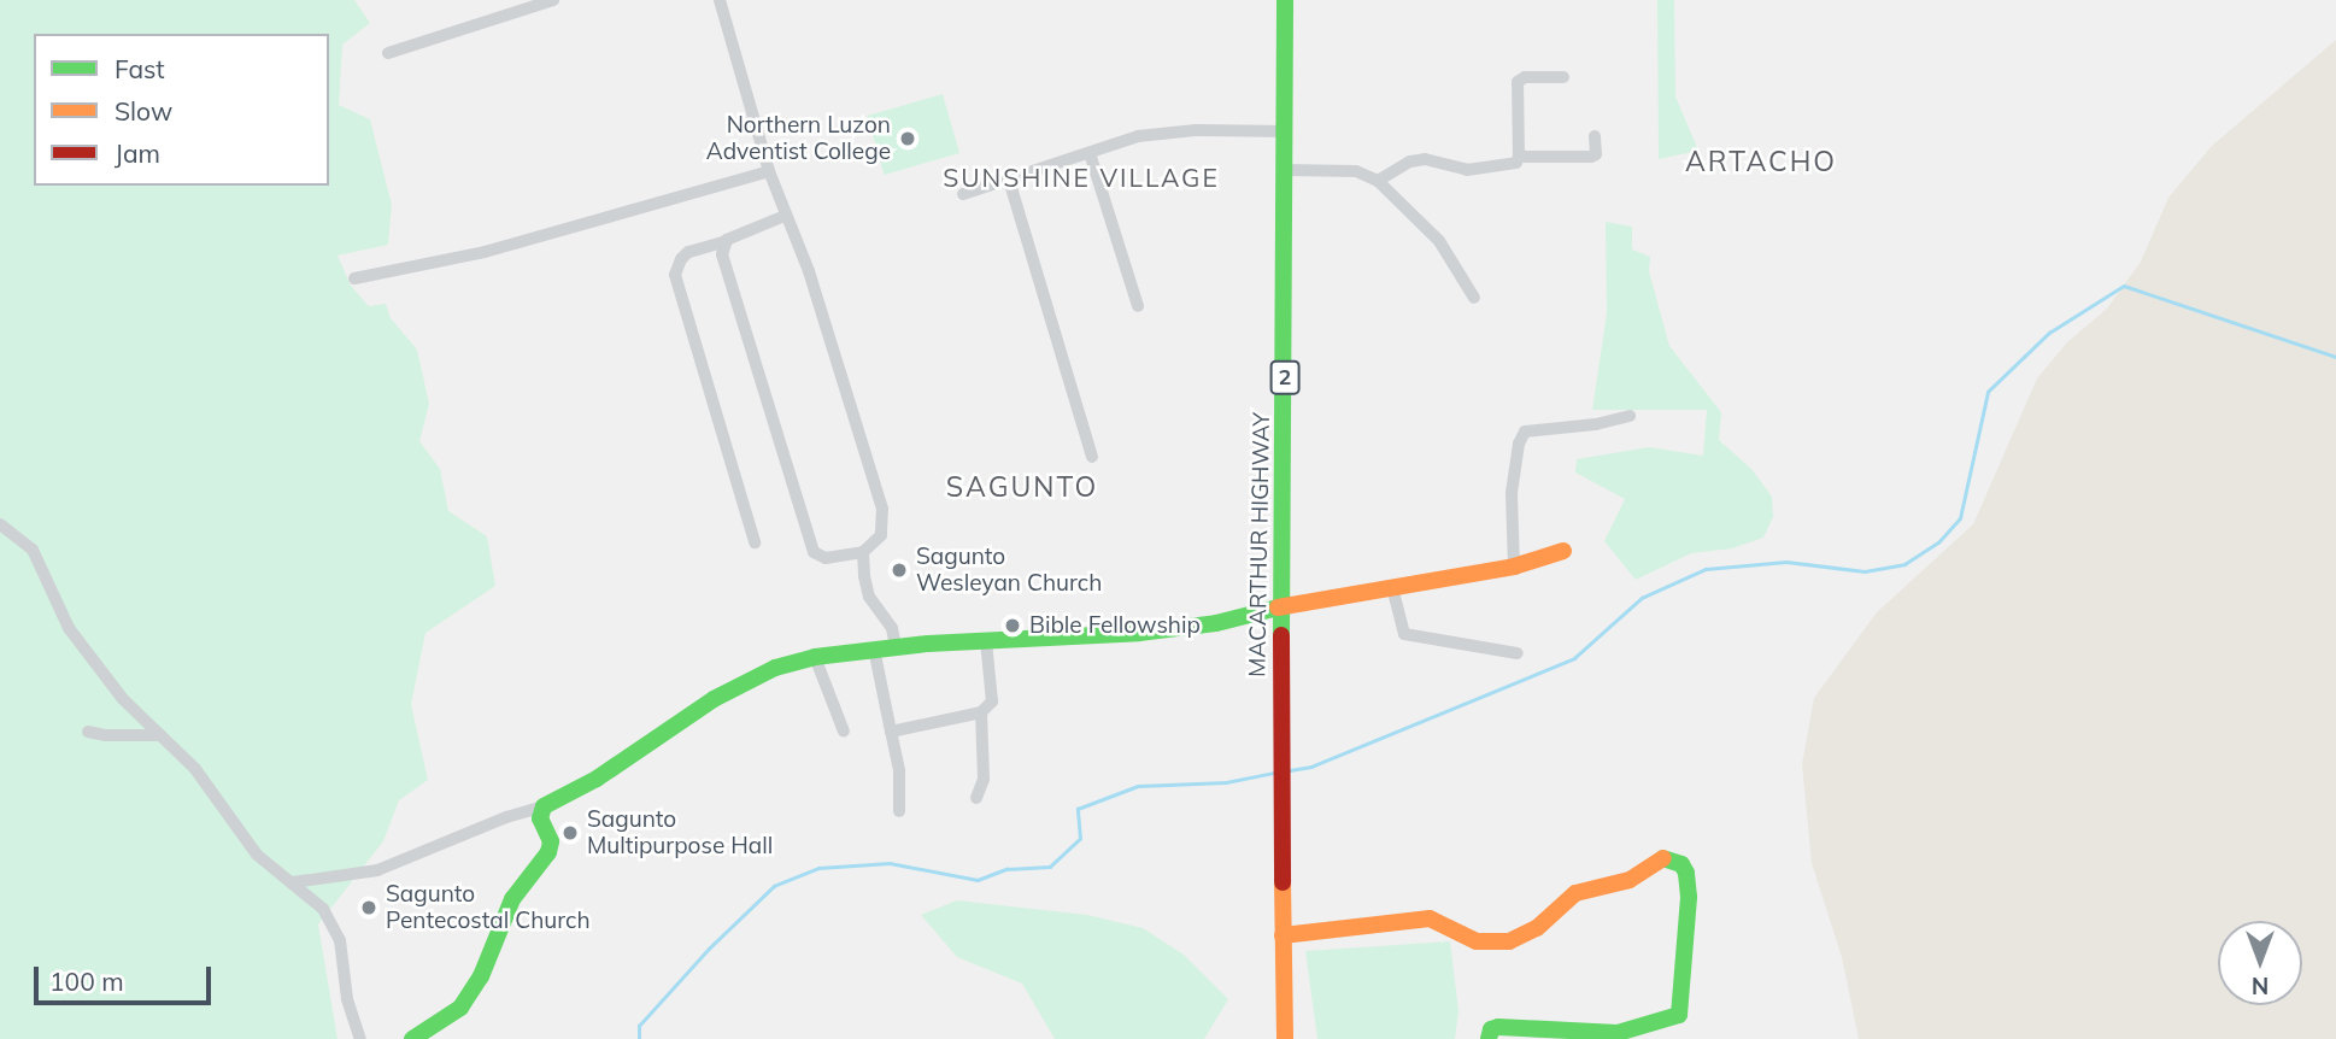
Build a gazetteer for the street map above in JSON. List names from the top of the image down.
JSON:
{
  "streets": {
    "main road": ["2", "MACARTHUR HIGHWAY"]
  },
  "districts": ["ARTACHO", "SUNSHINE VILLAGE", "SAGUNTO"],
  "places": [
    "Northern Luzon Adventist College",
    "Sagunto Wesleyan Church",
    "Bible Fellowship",
    "Sagunto Multipurpose Hall",
    "Sagunto Pentecostal Church"
  ],
  "legend": ["Fast", "Slow", "Jam"],
  "scale_bar": "100 m",
  "north": "bottom"
}
